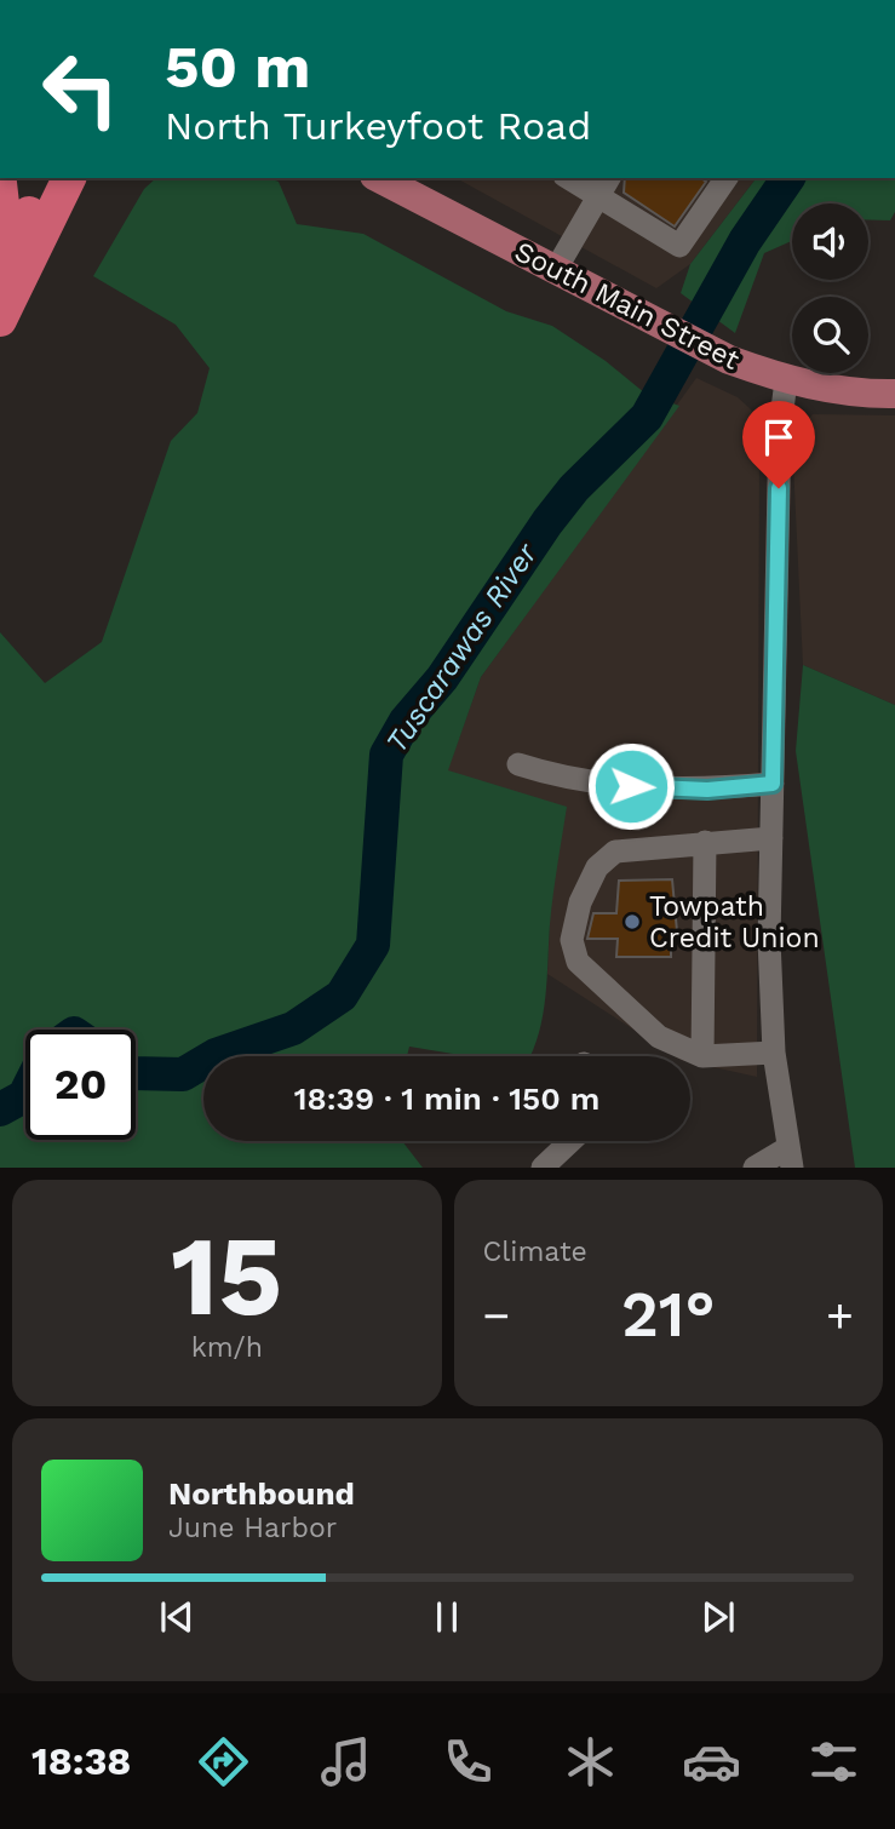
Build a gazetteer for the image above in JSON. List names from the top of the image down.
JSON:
{
  "streets": {
    "main road": ["South Main Street"]
  },
  "water": ["Tuscarawas River"],
  "places": ["Towpath Credit Union"],
  "page": {
    "turn": ["50 m", "North Turkeyfoot Road"],
    "limit": "20",
    "trip": "18:39 · 1 min · 150 m",
    "tile": [
      ["15", "km/h"],
      "Climate"
    ],
    "heat": ["−", "21°", "+"],
    "song": ["Northbound", "June Harbor"],
    "tabs": "18:38"
  }
}
